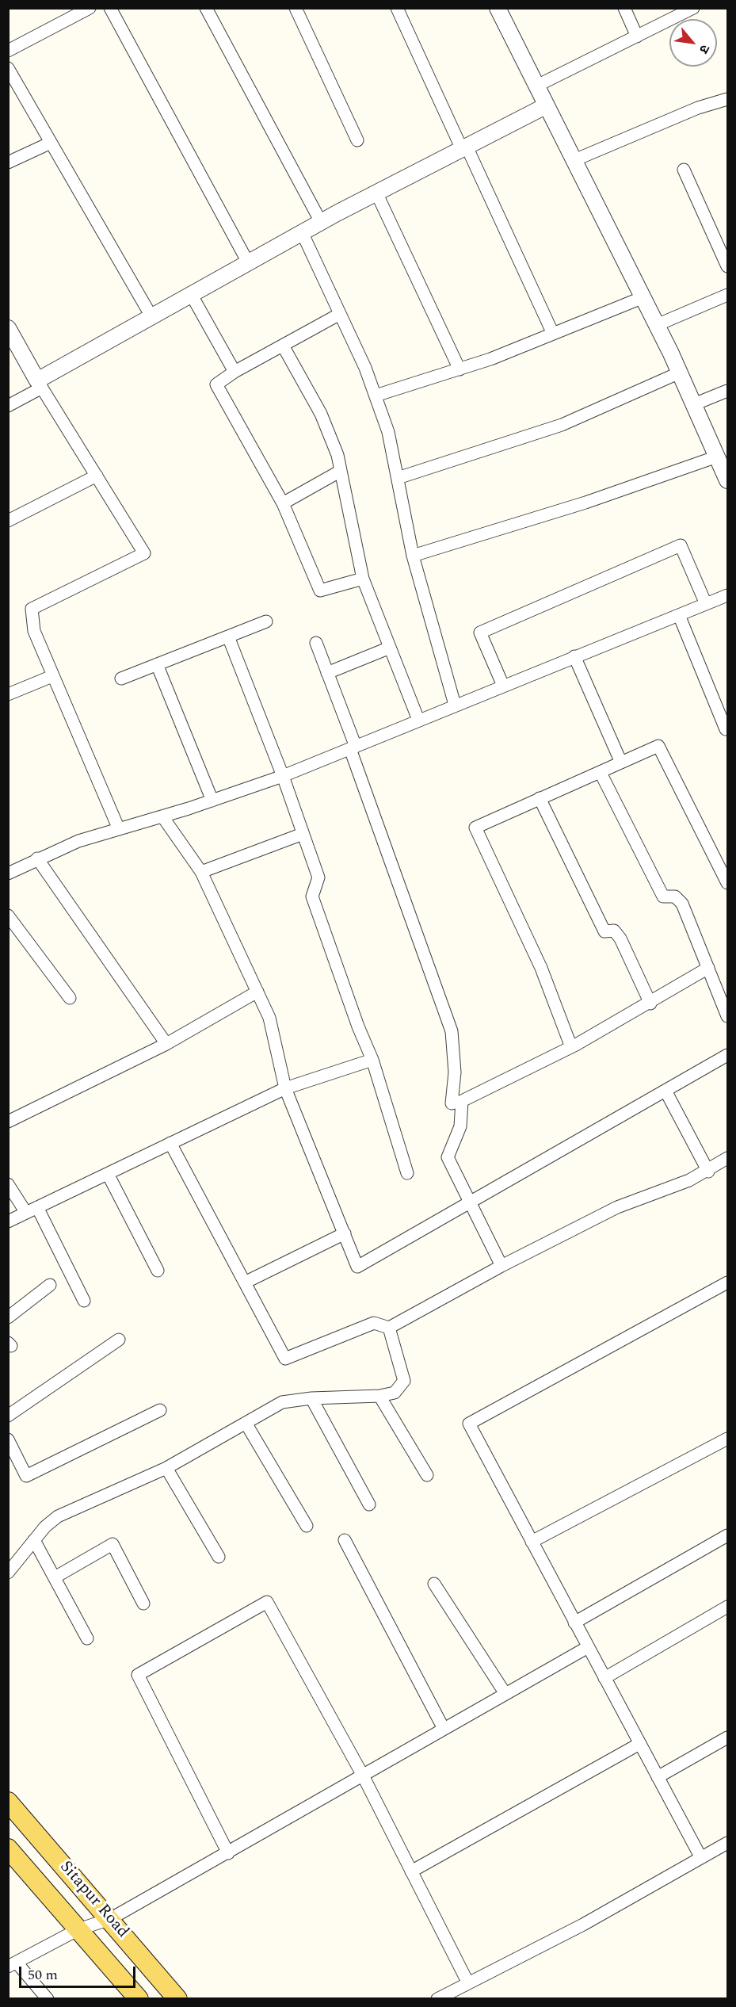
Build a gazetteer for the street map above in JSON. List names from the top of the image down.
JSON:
{
  "streets": {
    "main road": ["Sitapur Road"]
  },
  "scale_bar": "50 m",
  "north": "bottom right"
}
